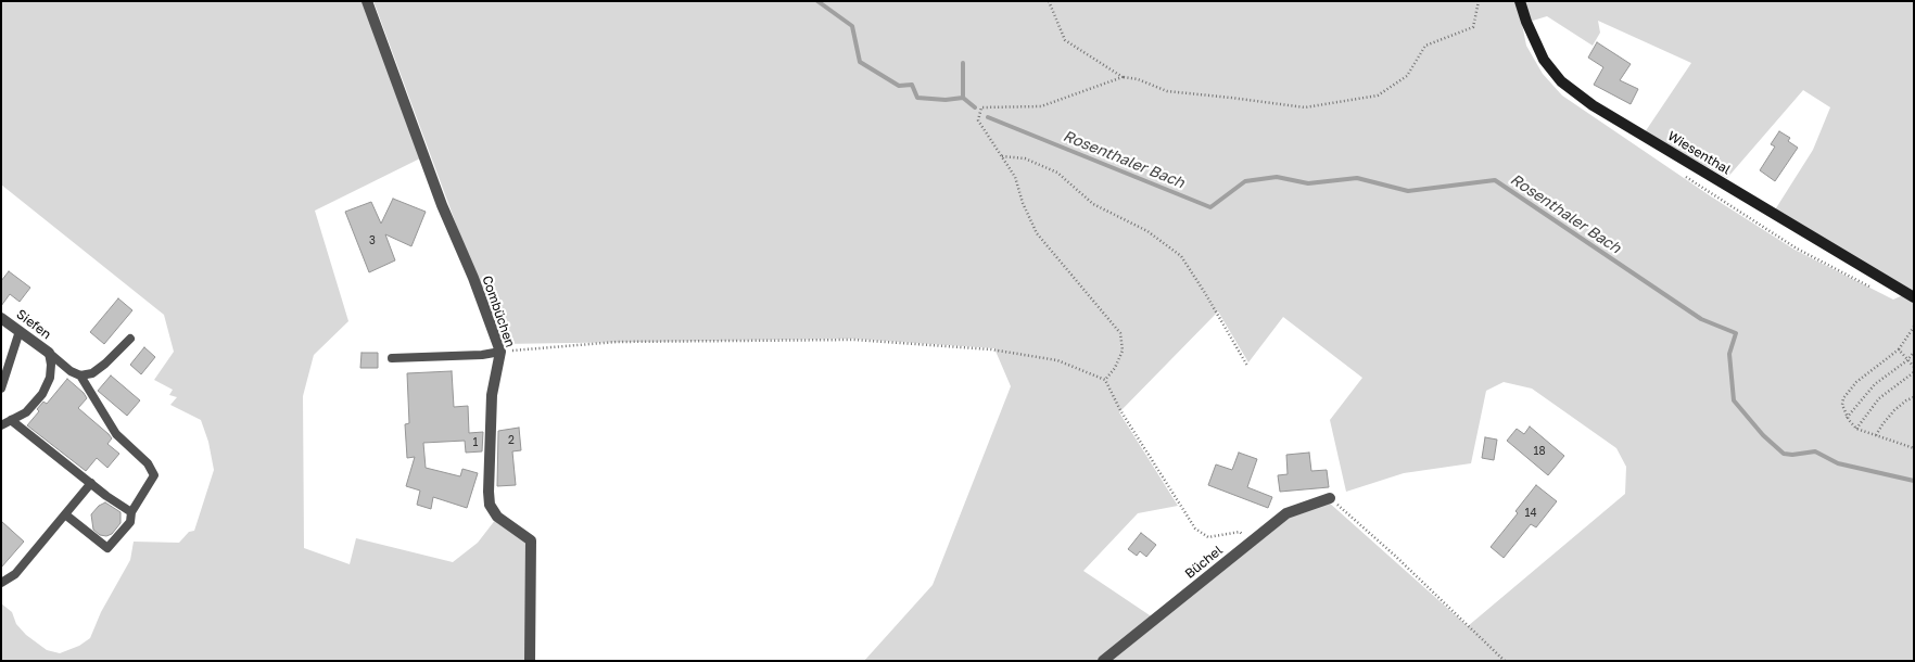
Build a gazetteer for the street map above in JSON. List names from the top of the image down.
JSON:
{
  "streets": {
    "street": [
      "Wiesenthal",
      "Combüchen",
      "Siefen",
      "Büchel"
    ]
  },
  "water": ["Rosenthaler Bach"],
  "house_numbers": [
    "3",
    "2",
    "1",
    "18",
    "14"
  ]
}
